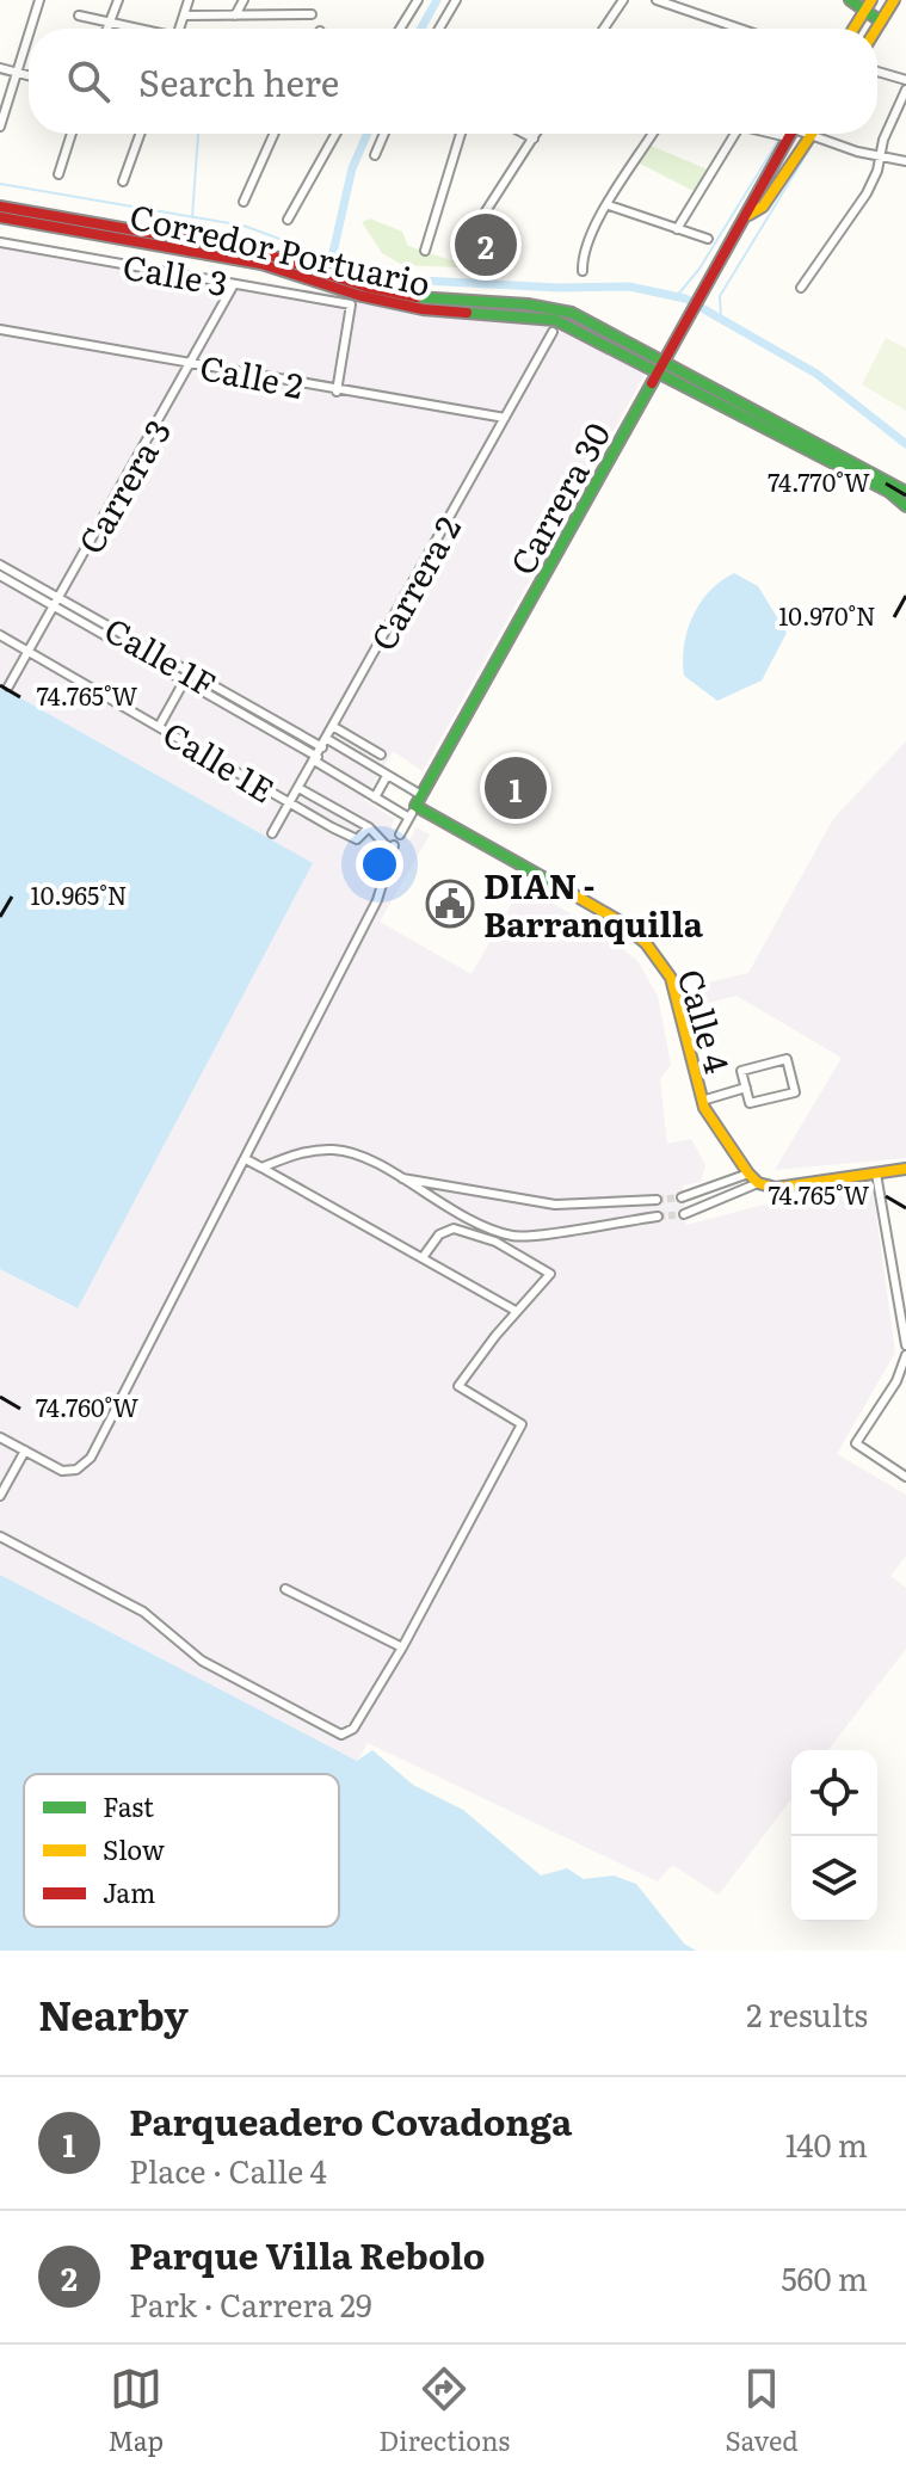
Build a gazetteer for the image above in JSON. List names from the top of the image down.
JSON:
{
  "streets": {
    "main road": ["Corredor Portuario", "Carrera 30", "Calle 4"],
    "street": [
      "Calle 3",
      "Calle 2",
      "Carrera 3",
      "Carrera 2",
      "Calle 1F",
      "Calle 1E"
    ]
  },
  "crossings": [
    ["Corredor Portuario", "Calle 3"],
    ["Corredor Portuario", "Carrera 30"],
    ["Calle 3", "Carrera 3"],
    ["Calle 2", "Carrera 3"],
    ["Calle 2", "Carrera 2"],
    ["Carrera 3", "Calle 1F"],
    ["Carrera 3", "Calle 1E"],
    ["Carrera 30", "Calle 1F"],
    ["Carrera 30", "Calle 4"],
    ["Carrera 2", "Calle 1F"],
    ["Carrera 2", "Calle 1E"],
    ["Calle 1F", "Calle 4"]
  ],
  "places": {
    "public building": ["DIAN - Barranquilla"]
  },
  "legend": ["Fast", "Slow", "Jam"],
  "page": {
    "search": "Search here",
    "pins": ["2", "1"],
    "heading": ["Nearby", "2 results"],
    "list": [
      {
        "mark": "1",
        "name": "Parqueadero Covadonga",
        "note": "Place · Calle 4",
        "value": "140 m"
      },
      {
        "mark": "2",
        "name": "Parque Villa Rebolo",
        "note": "Park · Carrera 29",
        "value": "560 m"
      }
    ],
    "nav": ["Map", "Directions", "Saved"]
  },
  "coordinates": [
    "74.770°W",
    "10.970°N",
    "74.765°W",
    "10.965°N",
    "74.760°W"
  ]
}
